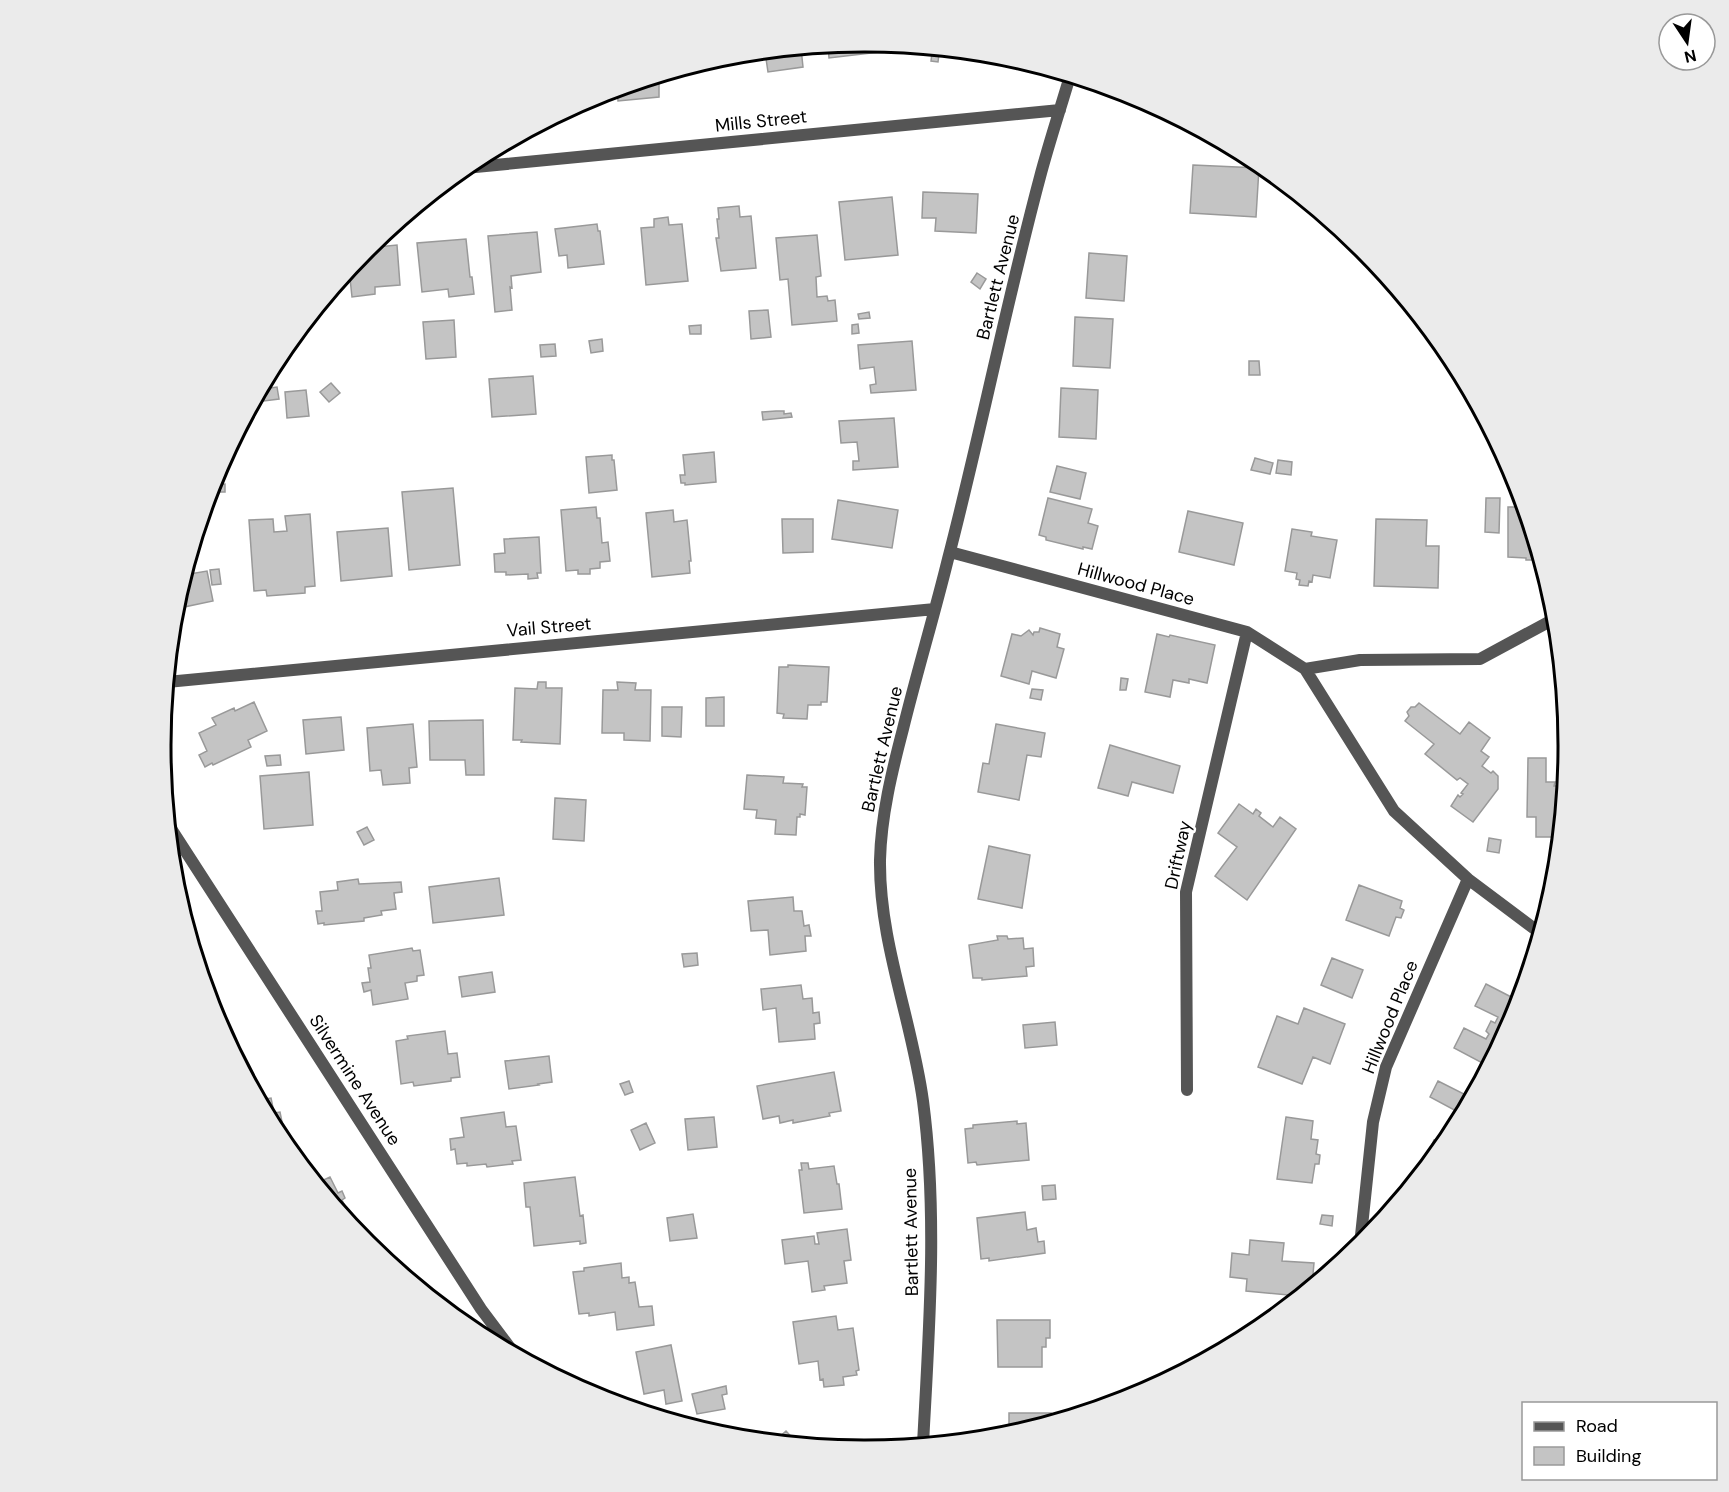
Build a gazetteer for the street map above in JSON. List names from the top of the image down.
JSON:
{
  "streets": {
    "street": [
      "Mills Street",
      "Bartlett Avenue",
      "Hillwood Place",
      "Vail Street",
      "Driftway",
      "Silvermine Avenue"
    ]
  },
  "crossings": [
    ["Mills Street", "Bartlett Avenue"],
    ["Bartlett Avenue", "Hillwood Place"],
    ["Bartlett Avenue", "Vail Street"],
    ["Hillwood Place", "Driftway"]
  ],
  "legend": ["Road", "Building"],
  "north": "bottom"
}
